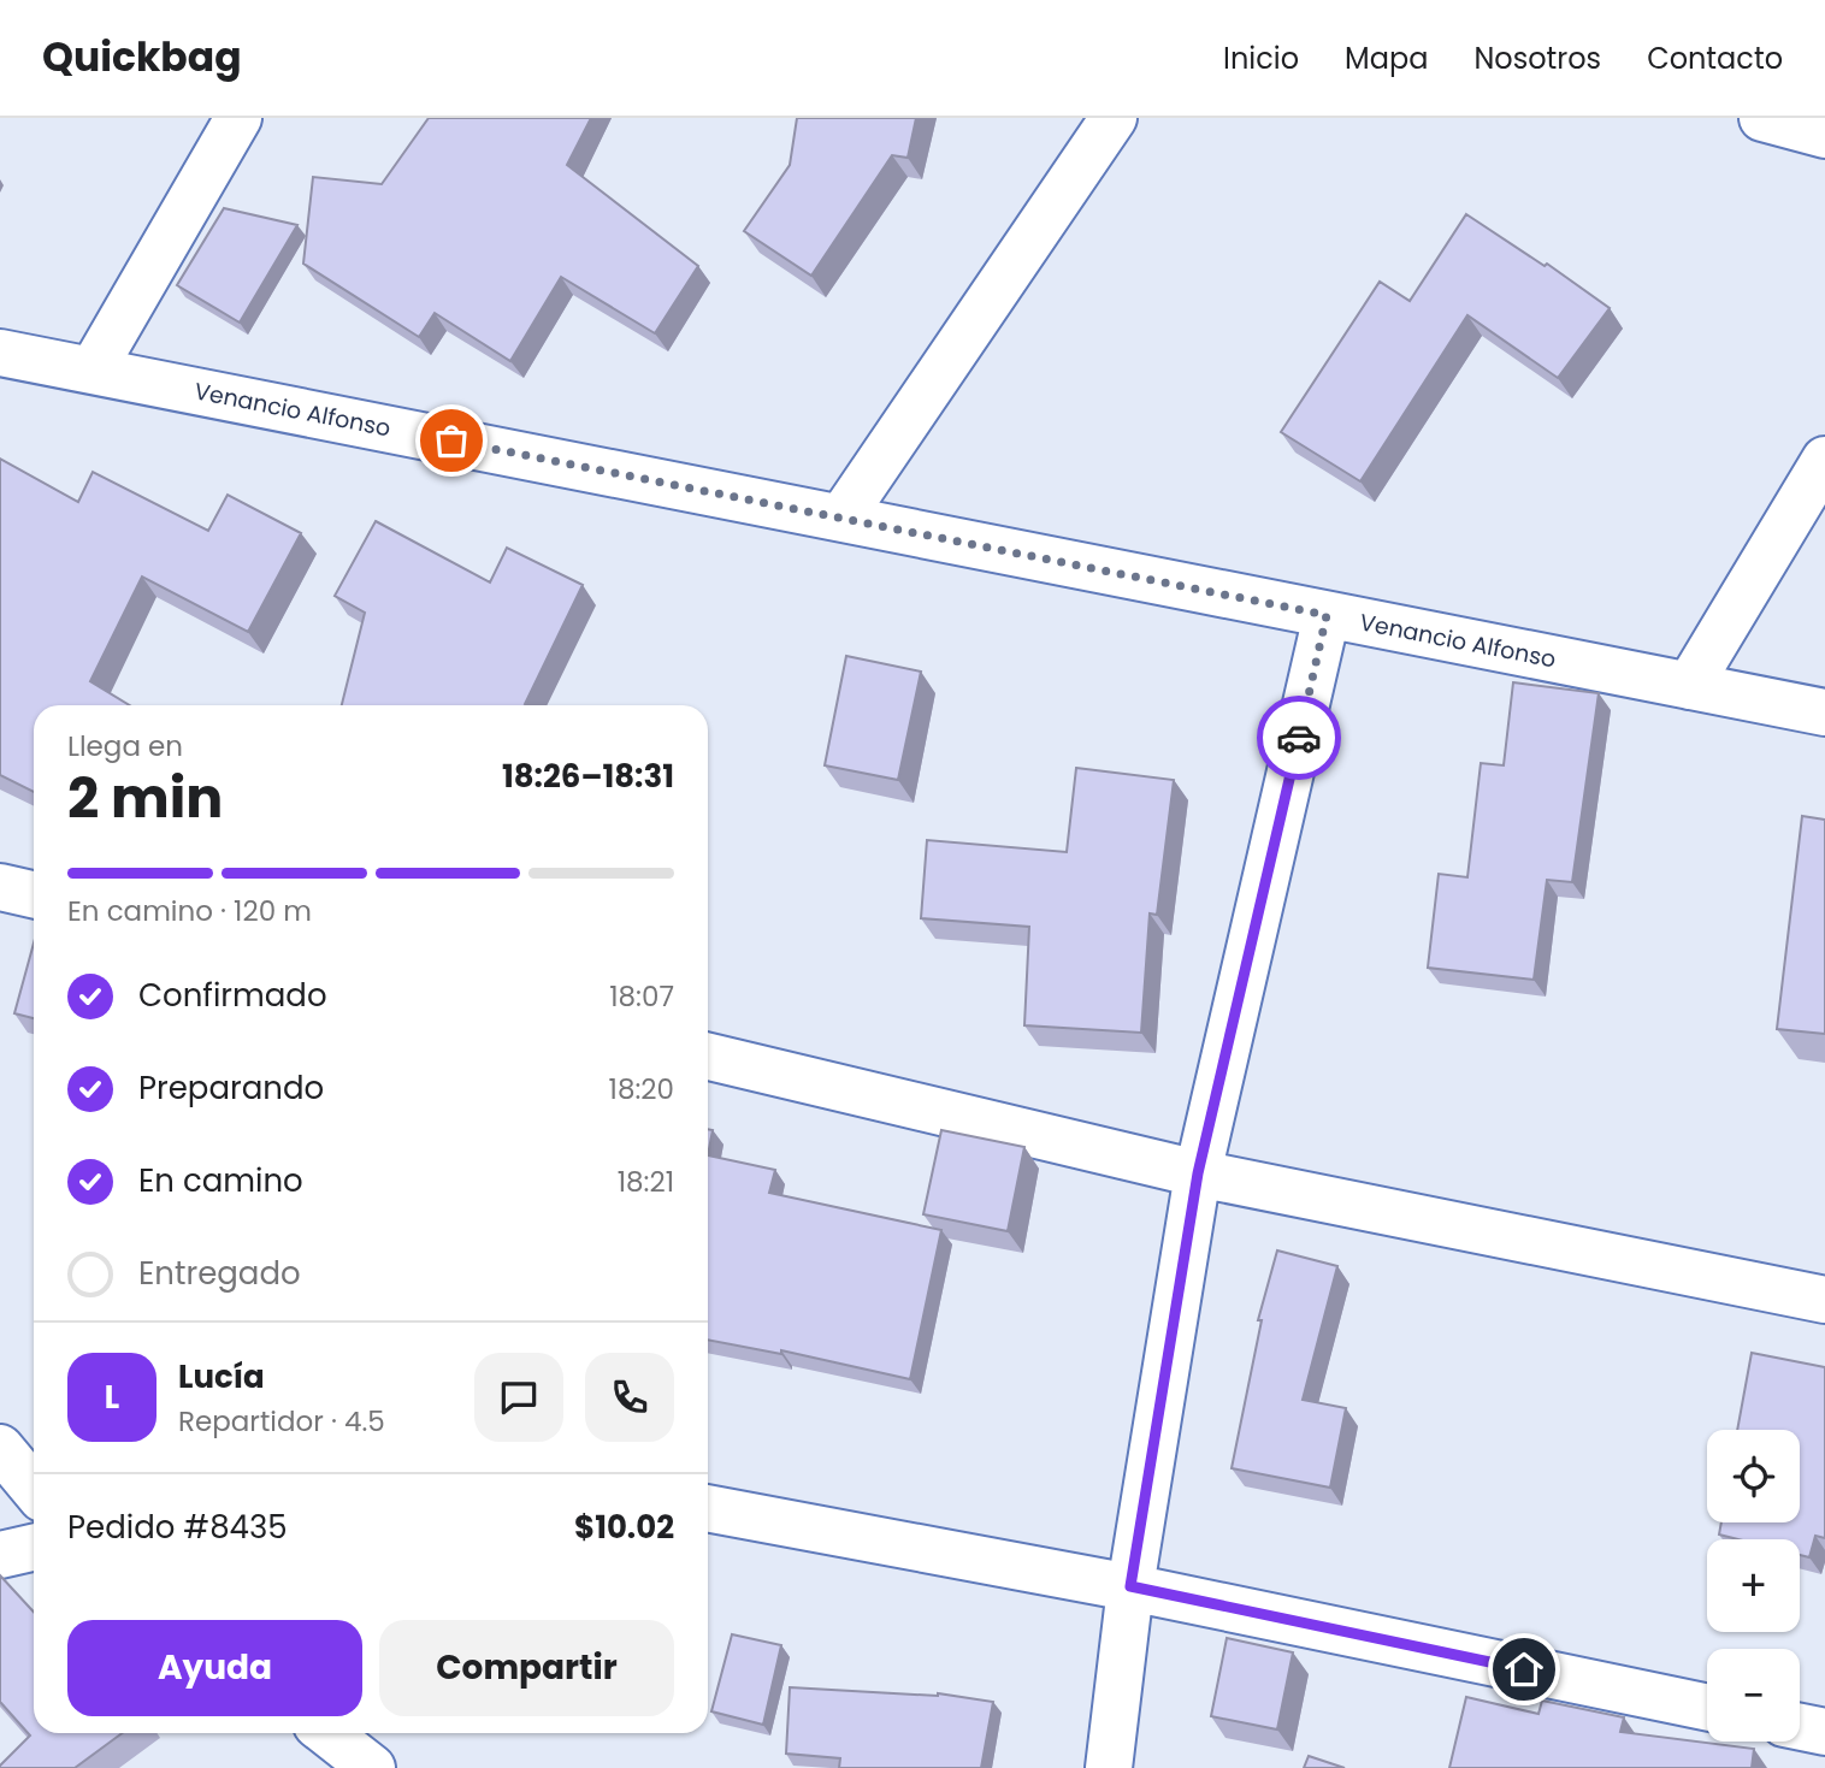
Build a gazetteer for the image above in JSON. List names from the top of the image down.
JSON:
{
  "streets": {
    "street": ["Venancio Alfonso"]
  },
  "page": {
    "header": "Quickbag",
    "nav": [
      "Inicio",
      "Mapa",
      "Nosotros",
      "Contacto"
    ],
    "heading": ["2 min", "Llega en", "18:26–18:31"],
    "panel": [
      "Lucía",
      "Repartidor · 4.5",
      "Pedido #8435",
      "$10.02"
    ],
    "bar": "En camino · 120 m",
    "list": [
      ["Confirmado", "18:07"],
      ["Preparando", "18:20"],
      ["En camino", "18:21"],
      "Entregado"
    ],
    "round": "L",
    "map_buttons": ["+", "−"],
    "buttons": ["Ayuda", "Compartir"]
  }
}
